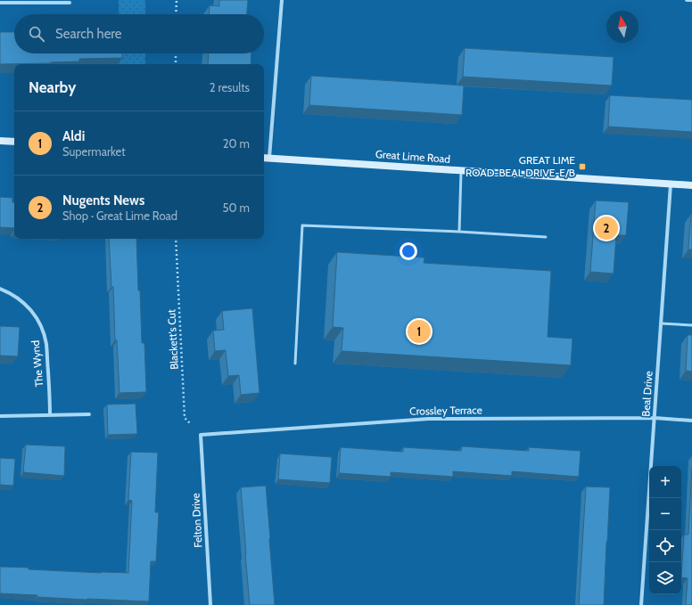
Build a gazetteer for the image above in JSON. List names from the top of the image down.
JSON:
{
  "streets": {
    "main road": ["Great Lime Road"],
    "street": [
      "The Wynd",
      "Beal Drive",
      "Crossley Terrace",
      "Felton Drive"
    ],
    "path": ["Blackett's Cut"]
  },
  "crossings": [
    ["Great Lime Road", "Beal Drive"],
    ["Blackett's Cut", "Crossley Terrace"],
    ["Blackett's Cut", "Felton Drive"],
    ["Beal Drive", "Crossley Terrace"],
    ["Crossley Terrace", "Felton Drive"]
  ],
  "places": {
    "transit": ["GREAT LIME ROAD-BEAL DRIVE-E/B"]
  },
  "north": "top",
  "page": {
    "search": "Search here",
    "heading": ["Nearby", "2 results"],
    "list": [
      {
        "mark": "1",
        "name": "Aldi",
        "note": "Supermarket",
        "value": "20 m"
      },
      {
        "mark": "2",
        "name": "Nugents News",
        "note": "Shop · Great Lime Road",
        "value": "50 m"
      }
    ],
    "pins": ["2", "1"],
    "map_buttons": ["+", "−"]
  }
}
